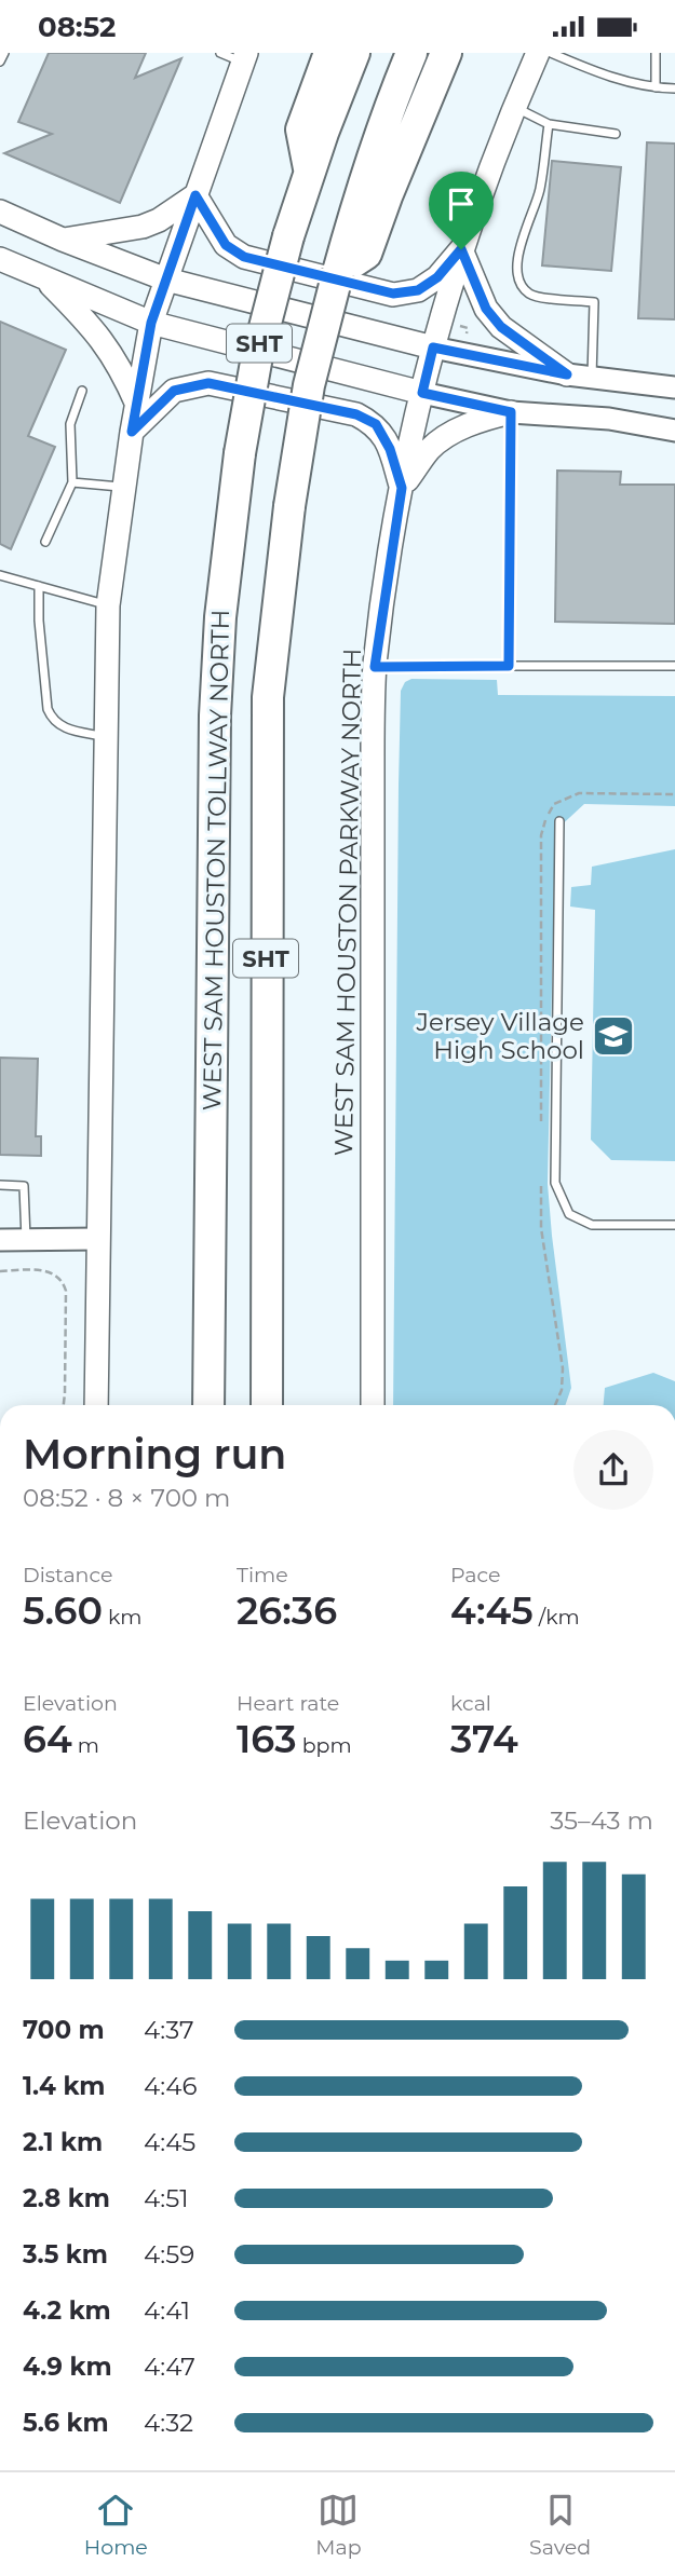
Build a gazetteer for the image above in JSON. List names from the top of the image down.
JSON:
{
  "streets": {
    "highway": ["SHT", "WEST SAM HOUSTON TOLLWAY NORTH"],
    "main road": ["WEST SAM HOUSTON PARKWAY NORTH"]
  },
  "places": {
    "school or university": ["Jersey Village High School"]
  },
  "page": {
    "status": "08:52",
    "heading": ["Morning run", "08:52 · 8 × 700 m"],
    "stats": [
      ["Distance", "5.60 km"],
      ["Time", "26:36"],
      ["Pace", "4:45 /km"],
      ["Elevation", "64 m"],
      ["Heart rate", "163 bpm"],
      ["kcal", "374"]
    ],
    "chart": ["Elevation", "35–43 m"],
    "list": [
      {
        "name": "700 m",
        "note": "4:37"
      },
      {
        "name": "1.4 km",
        "note": "4:46"
      },
      {
        "name": "2.1 km",
        "note": "4:45"
      },
      {
        "name": "2.8 km",
        "note": "4:51"
      },
      {
        "name": "3.5 km",
        "note": "4:59"
      },
      {
        "name": "4.2 km",
        "note": "4:41"
      },
      {
        "name": "4.9 km",
        "note": "4:47"
      },
      {
        "name": "5.6 km",
        "note": "4:32"
      }
    ],
    "tabs": ["Home", "Map", "Saved"]
  }
}
